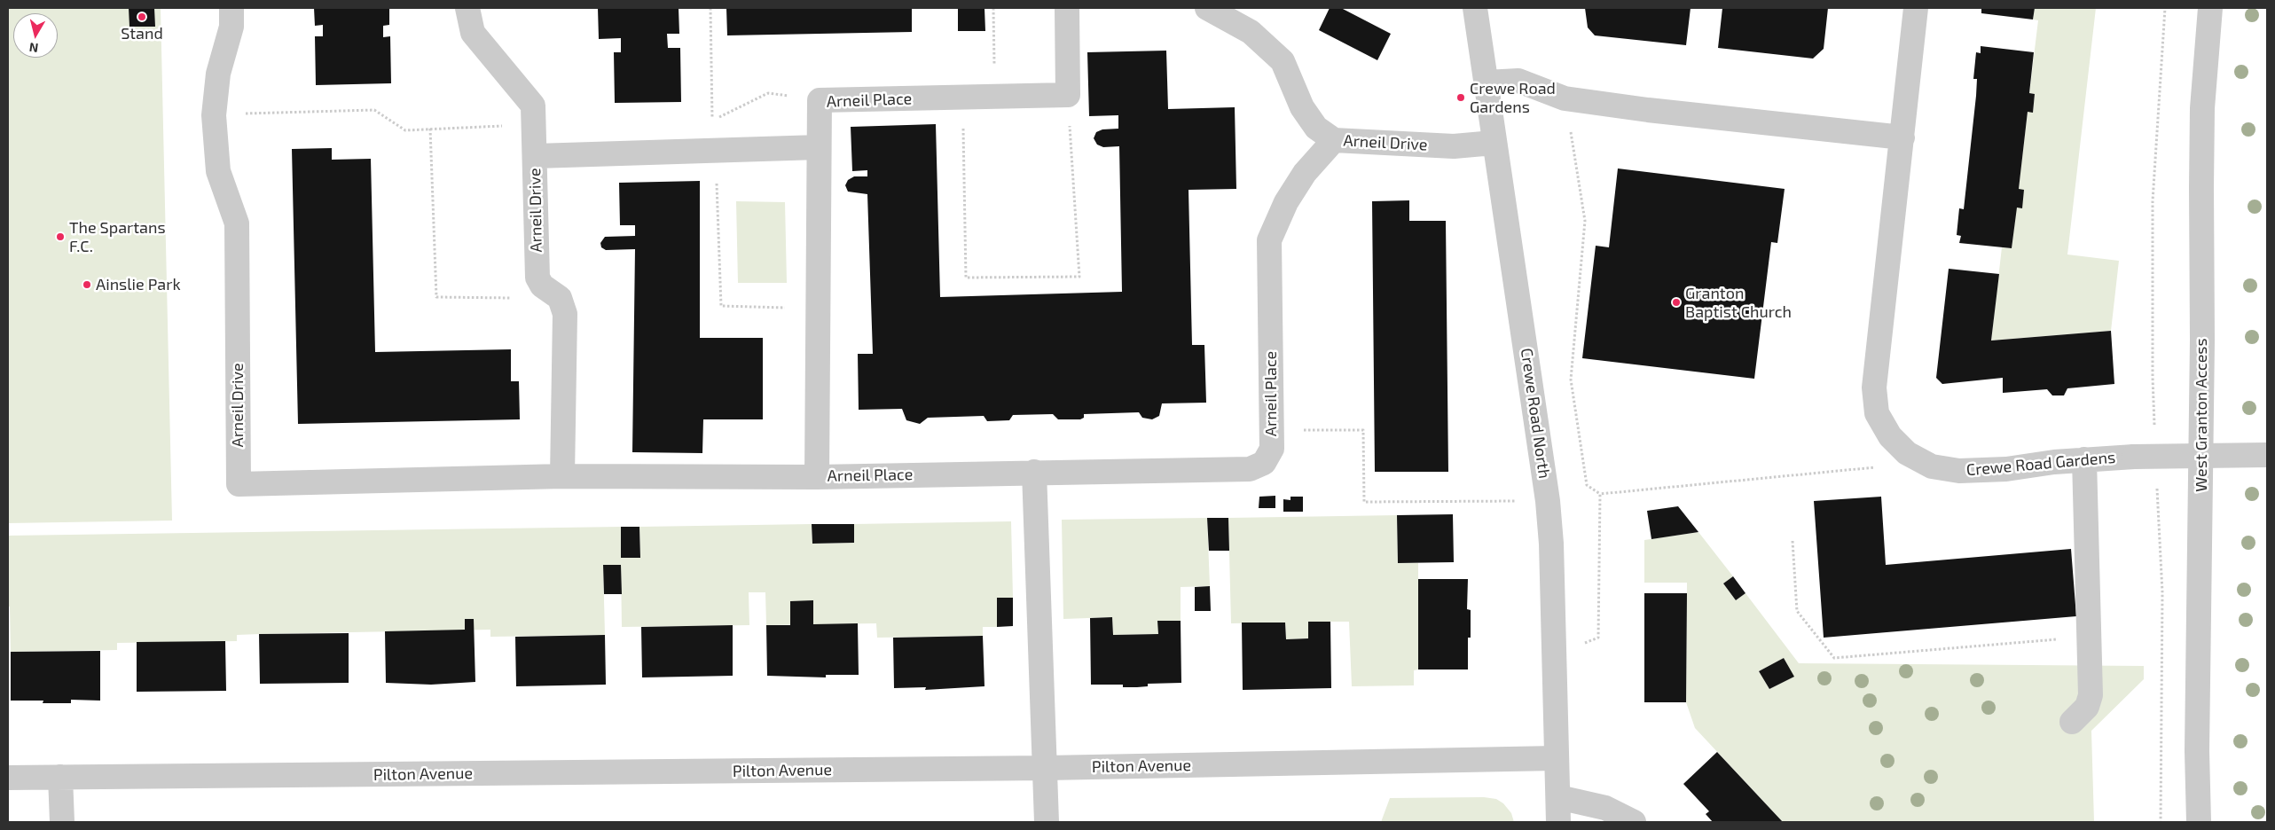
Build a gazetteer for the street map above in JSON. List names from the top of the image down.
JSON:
{
  "streets": {
    "street": [
      "Arneil Place",
      "Arneil Drive",
      "Crewe Road North",
      "West Granton Access",
      "Crewe Road Gardens",
      "Pilton Avenue"
    ]
  },
  "crossings": [
    ["Arneil Place", "Arneil Drive"],
    ["Arneil Drive", "Crewe Road North"],
    ["Crewe Road North", "Pilton Avenue"]
  ],
  "places": [
    "Stand",
    "Crewe Road Gardens",
    "The Spartans F.C.",
    "Ainslie Park",
    "Granton Baptist Church"
  ],
  "north": "bottom"
}
